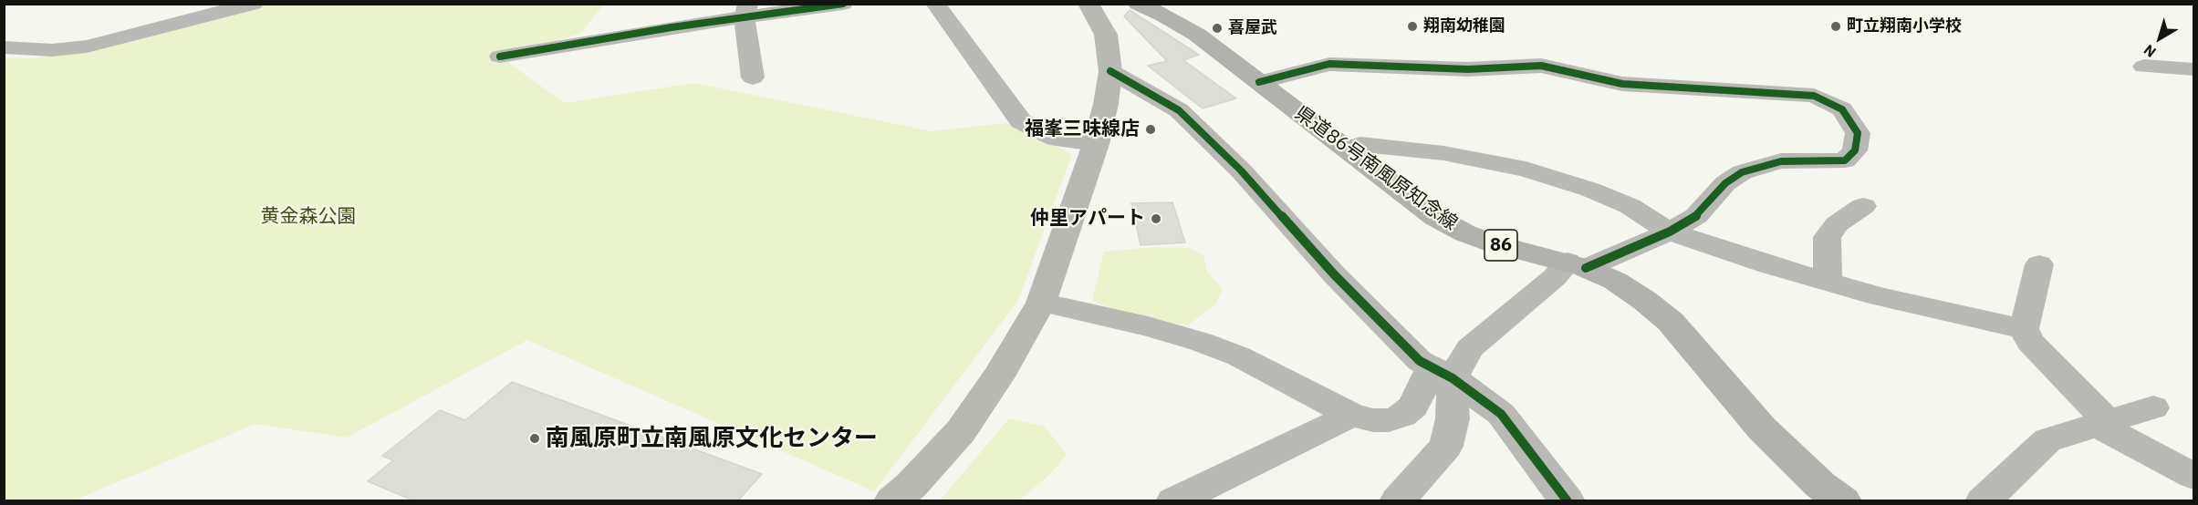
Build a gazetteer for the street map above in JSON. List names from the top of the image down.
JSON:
{
  "streets": {
    "main road": ["県道86号南風原知念線", "86"]
  },
  "parks": ["黄金森公園"],
  "places": [
    "翔南幼稚園",
    "町立翔南小学校",
    "喜屋武",
    "福峯三味線店",
    "仲里アパート",
    "南風原町立南風原文化センター"
  ],
  "north": "bottom left"
}
